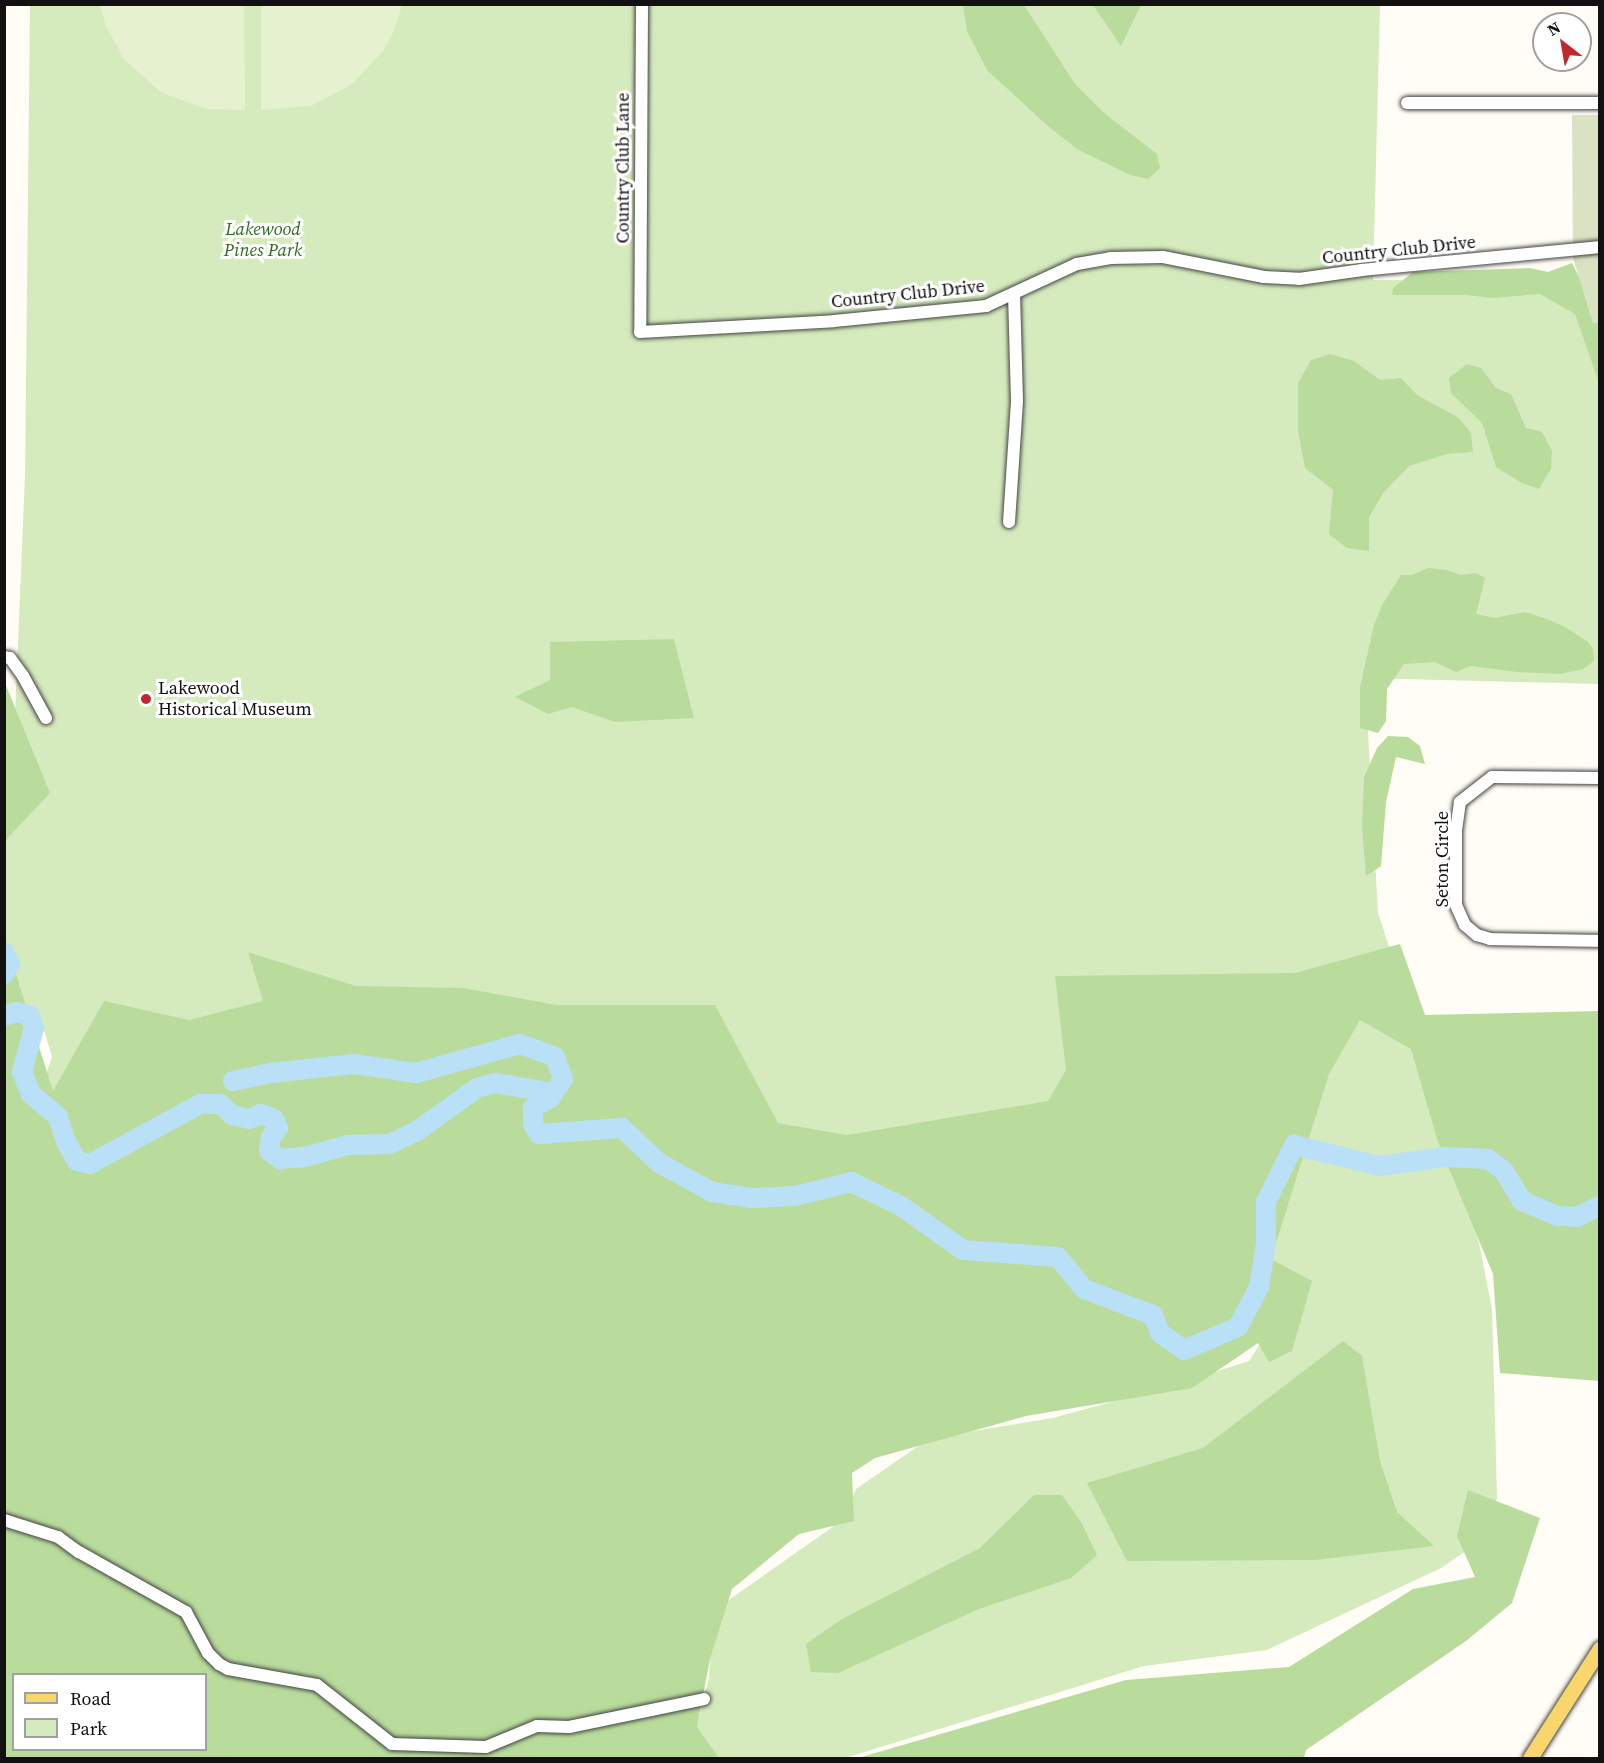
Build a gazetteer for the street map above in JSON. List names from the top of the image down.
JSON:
{
  "streets": {
    "street": ["Country Club Lane", "Country Club Drive", "Seton Circle"]
  },
  "crossings": [
    ["Country Club Lane", "Country Club Drive"]
  ],
  "parks": ["Lakewood Pines Park"],
  "places": ["Lakewood Historical Museum"],
  "legend": ["Road", "Park"],
  "north": "top left"
}
